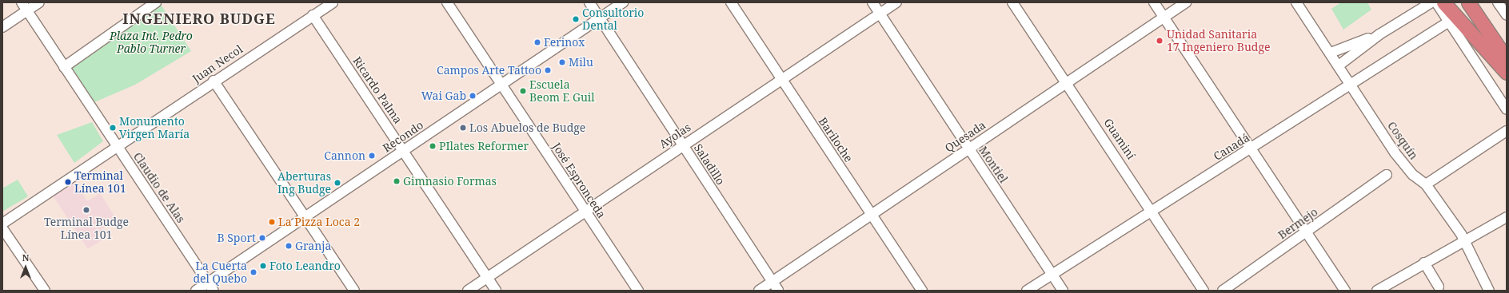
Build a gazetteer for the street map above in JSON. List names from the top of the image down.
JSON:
{
  "streets": {
    "street": [
      "Juan Necol",
      "Ricardo Palma",
      "Ayolas",
      "Recondo",
      "Quesada",
      "Guaminí",
      "Bariloche",
      "Cosquín",
      "Canadá",
      "Saladillo",
      "Montiel",
      "José Espronceda",
      "Claudio de Alas",
      "Bermejo"
    ]
  },
  "crossings": [
    ["Juan Necol", "Ricardo Palma"],
    ["Juan Necol", "Claudio de Alas"],
    ["Ricardo Palma", "Ayolas"],
    ["Ricardo Palma", "Recondo"],
    ["Ayolas", "Bariloche"],
    ["Ayolas", "Saladillo"],
    ["Ayolas", "Montiel"],
    ["Ayolas", "José Espronceda"],
    ["Recondo", "Saladillo"],
    ["Recondo", "José Espronceda"],
    ["Recondo", "Claudio de Alas"],
    ["Quesada", "Guaminí"],
    ["Quesada", "Bariloche"],
    ["Quesada", "Saladillo"],
    ["Quesada", "Montiel"],
    ["Guaminí", "Canadá"],
    ["Cosquín", "Canadá"],
    ["Canadá", "Montiel"]
  ],
  "districts": ["INGENIERO BUDGE"],
  "parks": ["Plaza Int. Pedro Pablo Turner"],
  "places": [
    "Consultorio Dental",
    "Unidad Sanitaria 17 Ingeniero Budge",
    "Ferinox",
    "Milu",
    "Campos Arte Tattoo",
    "Escuela Beom E Guil",
    "Wai Gab",
    "Monumento Virgen María",
    "Los Abuelos de Budge",
    "PIlates Reformer",
    "Cannon",
    "Gimnasio Formas",
    "Terminal Línea 101",
    "Aberturas Ing Budge",
    "Terminal Budge Línea 101",
    "La Pizza Loca 2",
    "B Sport",
    "Granja",
    "Foto Leandro",
    "La Cuerta del Quebo"
  ],
  "north": "top"
}
